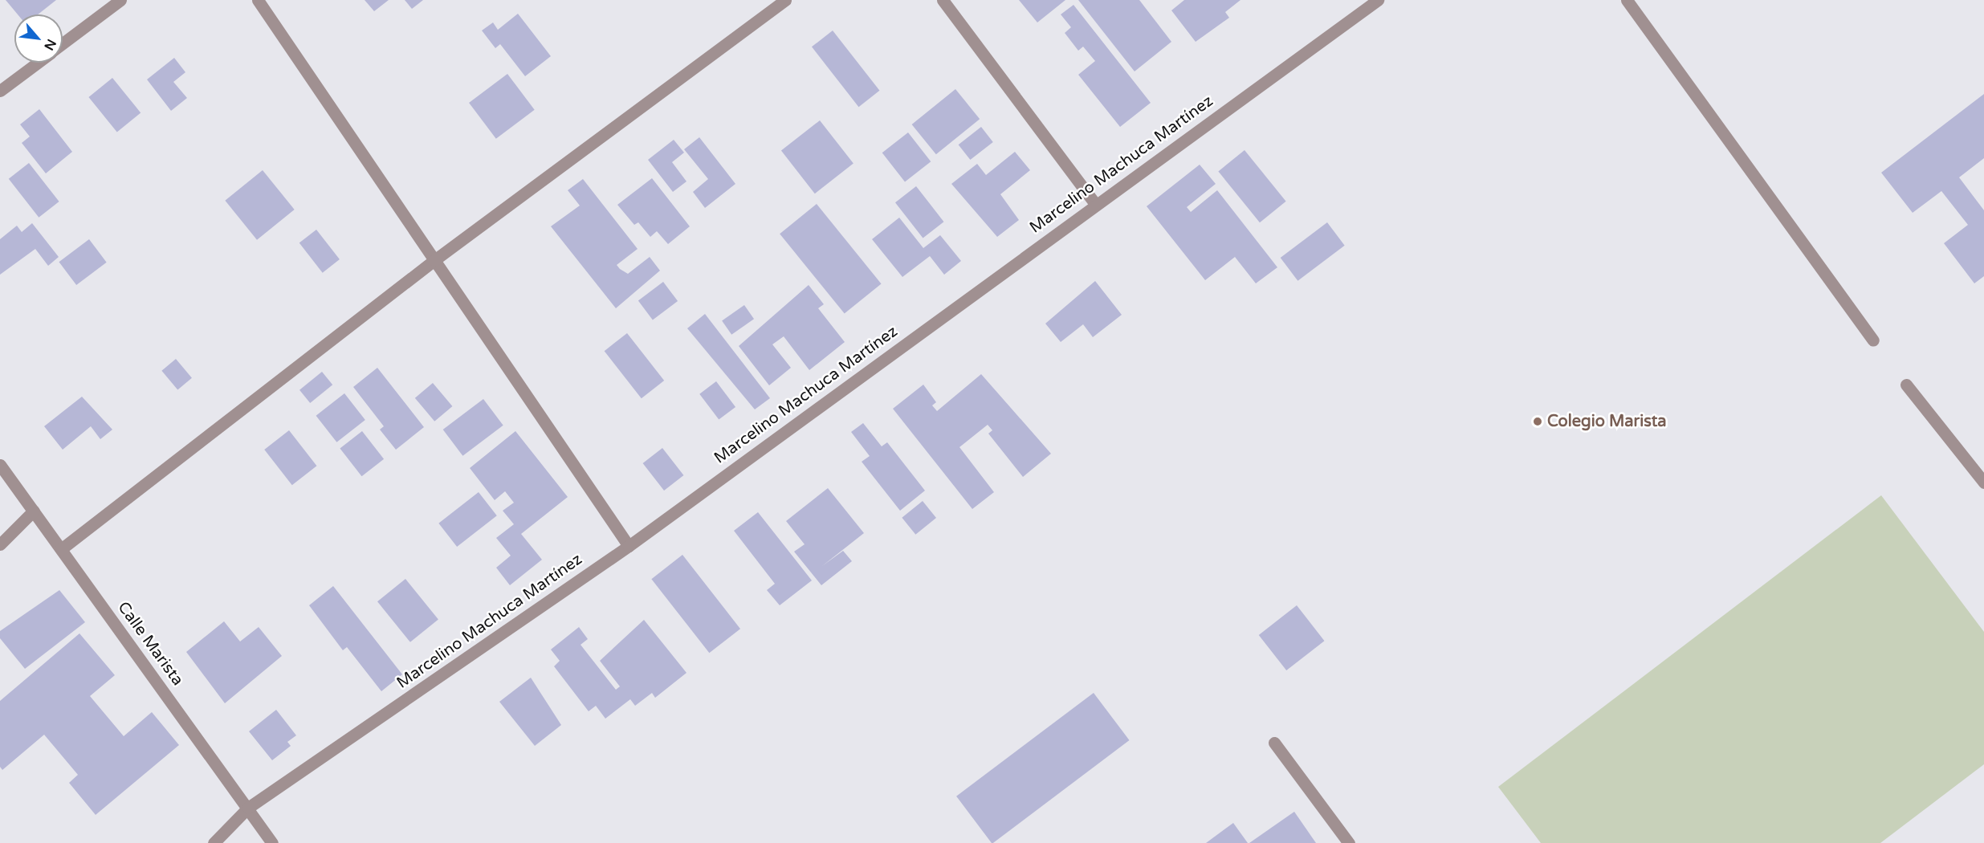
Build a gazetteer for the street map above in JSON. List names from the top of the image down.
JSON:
{
  "streets": {
    "street": ["Marcelino Machuca Martínez", "Calle Marista"]
  },
  "crossings": [
    ["Marcelino Machuca Martínez", "Calle Marista"]
  ],
  "places": ["Colegio Marista"],
  "north": "bottom right"
}
